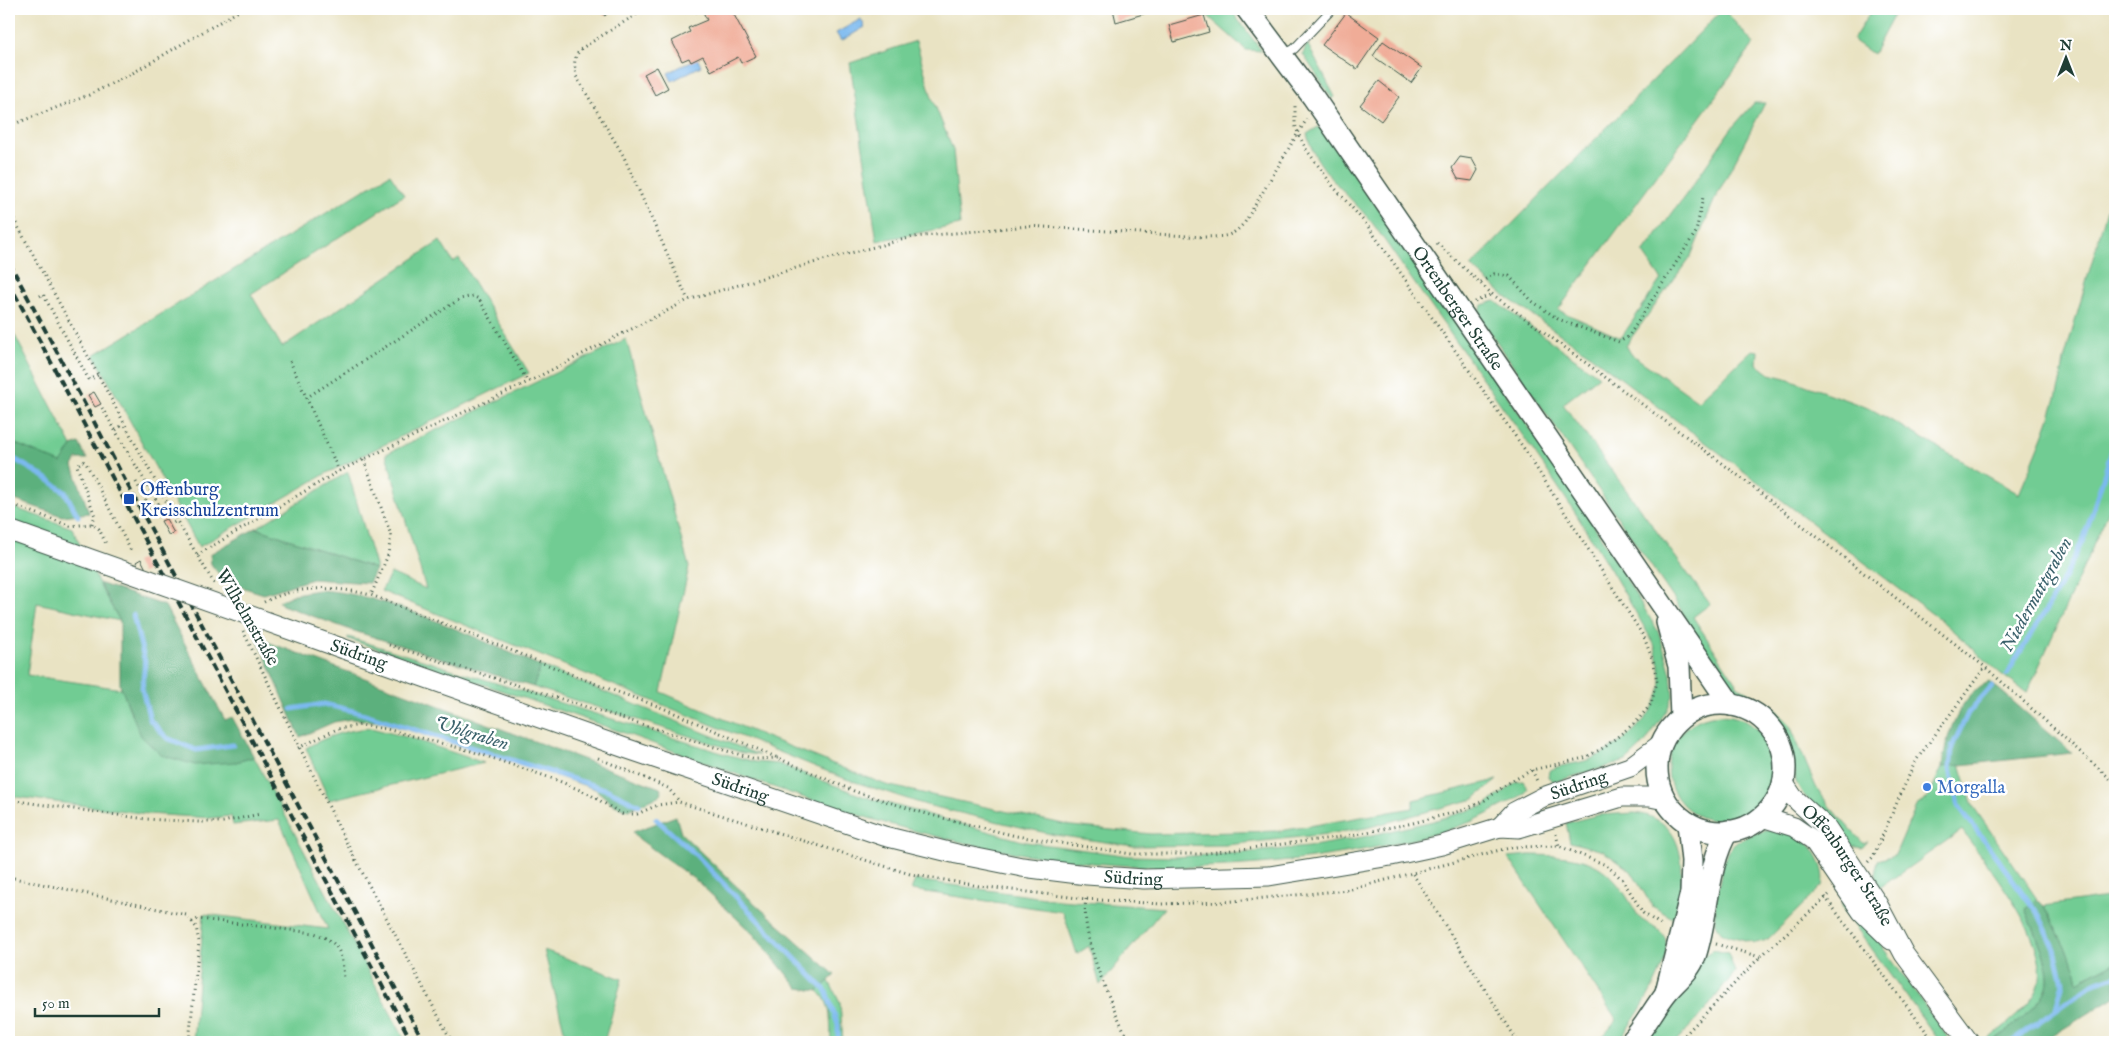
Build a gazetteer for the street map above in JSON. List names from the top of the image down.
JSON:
{
  "streets": {
    "main road": ["Ortenberger Straße"],
    "street": ["Südring", "Offenburger Straße"],
    "path": ["Wilhelmstraße"]
  },
  "crossings": [
    ["Ortenberger Straße", "Südring"],
    ["Ortenberger Straße", "Offenburger Straße"],
    ["Südring", "Offenburger Straße"]
  ],
  "water": ["Niedermattgraben", "Uhlgraben"],
  "places": {
    "transit": ["Offenburg Kreisschulzentrum"],
    "other": ["Morgalla"]
  },
  "scale_bar": "50 m",
  "north": "top"
}
